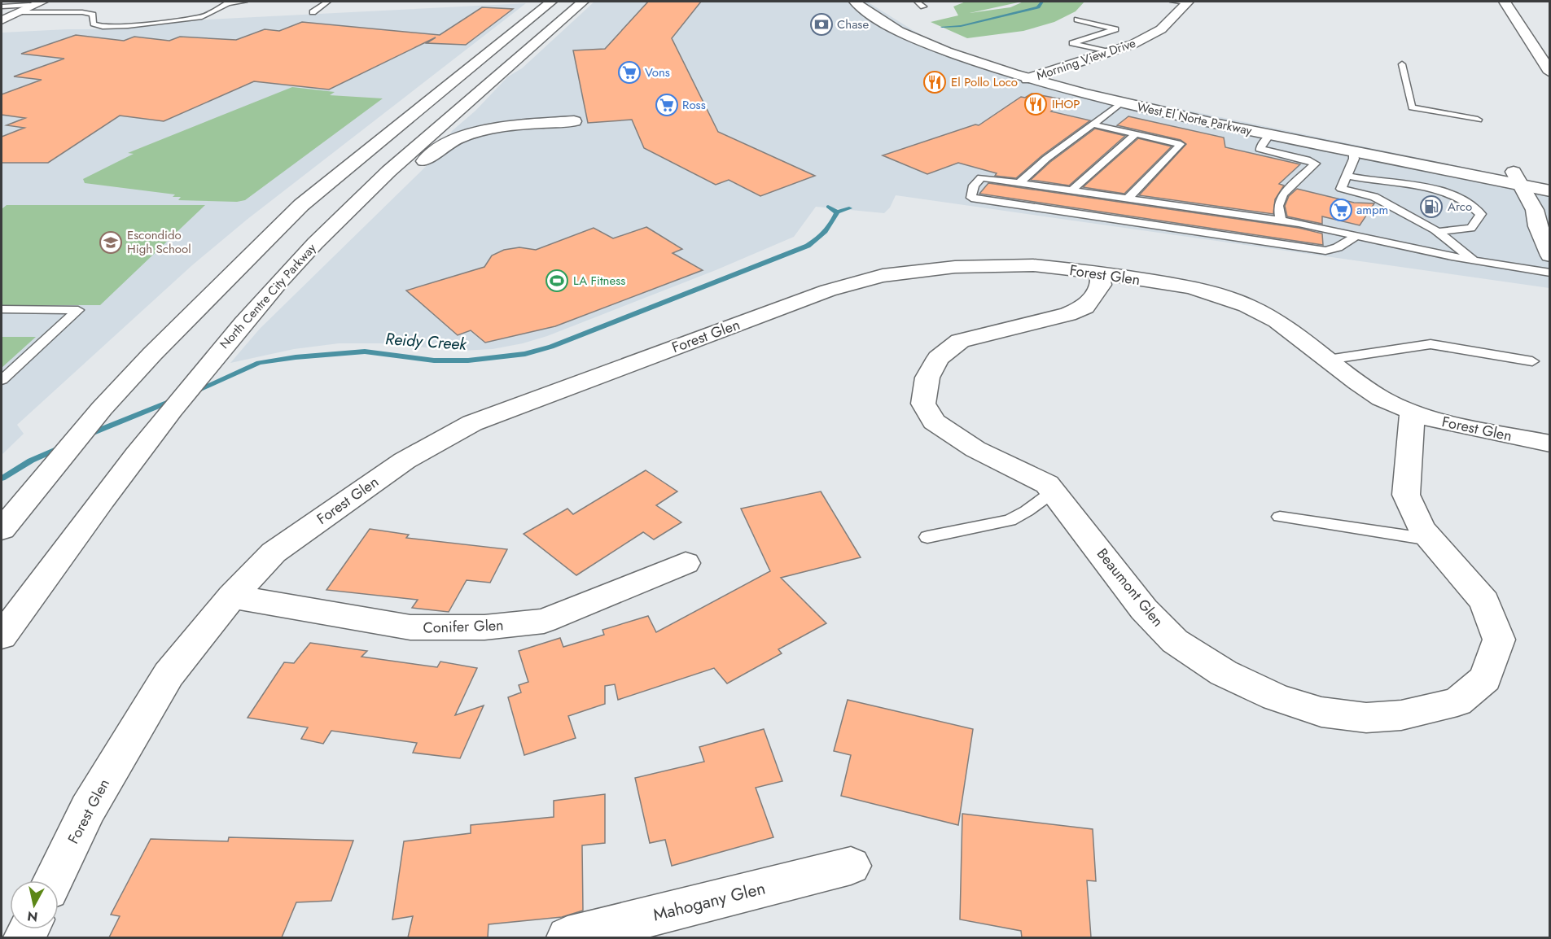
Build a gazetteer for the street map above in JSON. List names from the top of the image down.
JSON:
{
  "streets": {
    "main road": [
      "Morning View Drive",
      "West El Norte Parkway",
      "Forest Glen",
      "North Centre City Parkway",
      "Beaumont Glen",
      "Conifer Glen",
      "Mahogany Glen"
    ]
  },
  "crossings": [
    ["Morning View Drive", "West El Norte Parkway"],
    ["Forest Glen", "Beaumont Glen"],
    ["Forest Glen", "Conifer Glen"]
  ],
  "water": ["Reidy Creek"],
  "places": {
    "bank": ["Chase"],
    "supermarket": ["Vons", "Ross", "ampm"],
    "restaurant": ["El Pollo Loco", "IHOP"],
    "fuel station": ["Arco"],
    "school or university": ["Escondido High School"],
    "sports": ["LA Fitness"]
  },
  "north": "bottom"
}
